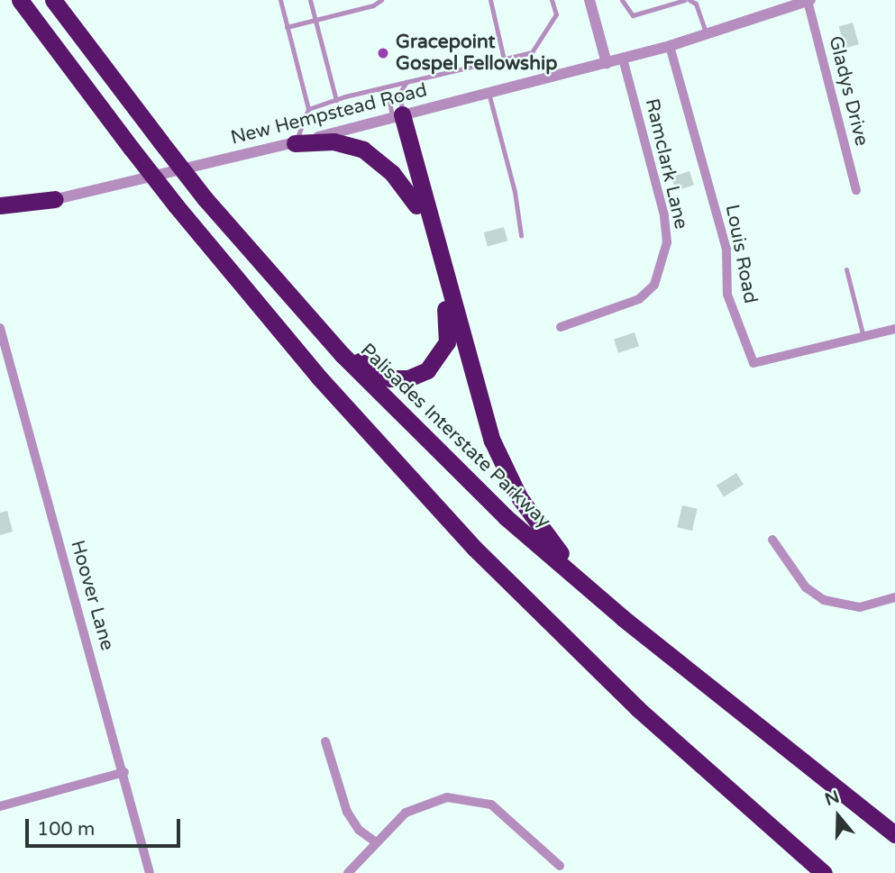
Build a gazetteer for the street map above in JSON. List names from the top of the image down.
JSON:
{
  "streets": {
    "highway": ["Palisades Interstate Parkway"],
    "street": [
      "Gladys Drive",
      "New Hempstead Road",
      "Ramclark Lane",
      "Louis Road",
      "Hoover Lane"
    ]
  },
  "crossings": [
    ["Gladys Drive", "New Hempstead Road"],
    ["New Hempstead Road", "Ramclark Lane"],
    ["New Hempstead Road", "Louis Road"]
  ],
  "places": ["Gracepoint Gospel Fellowship"],
  "scale_bar": "100 m",
  "north": "top"
}
